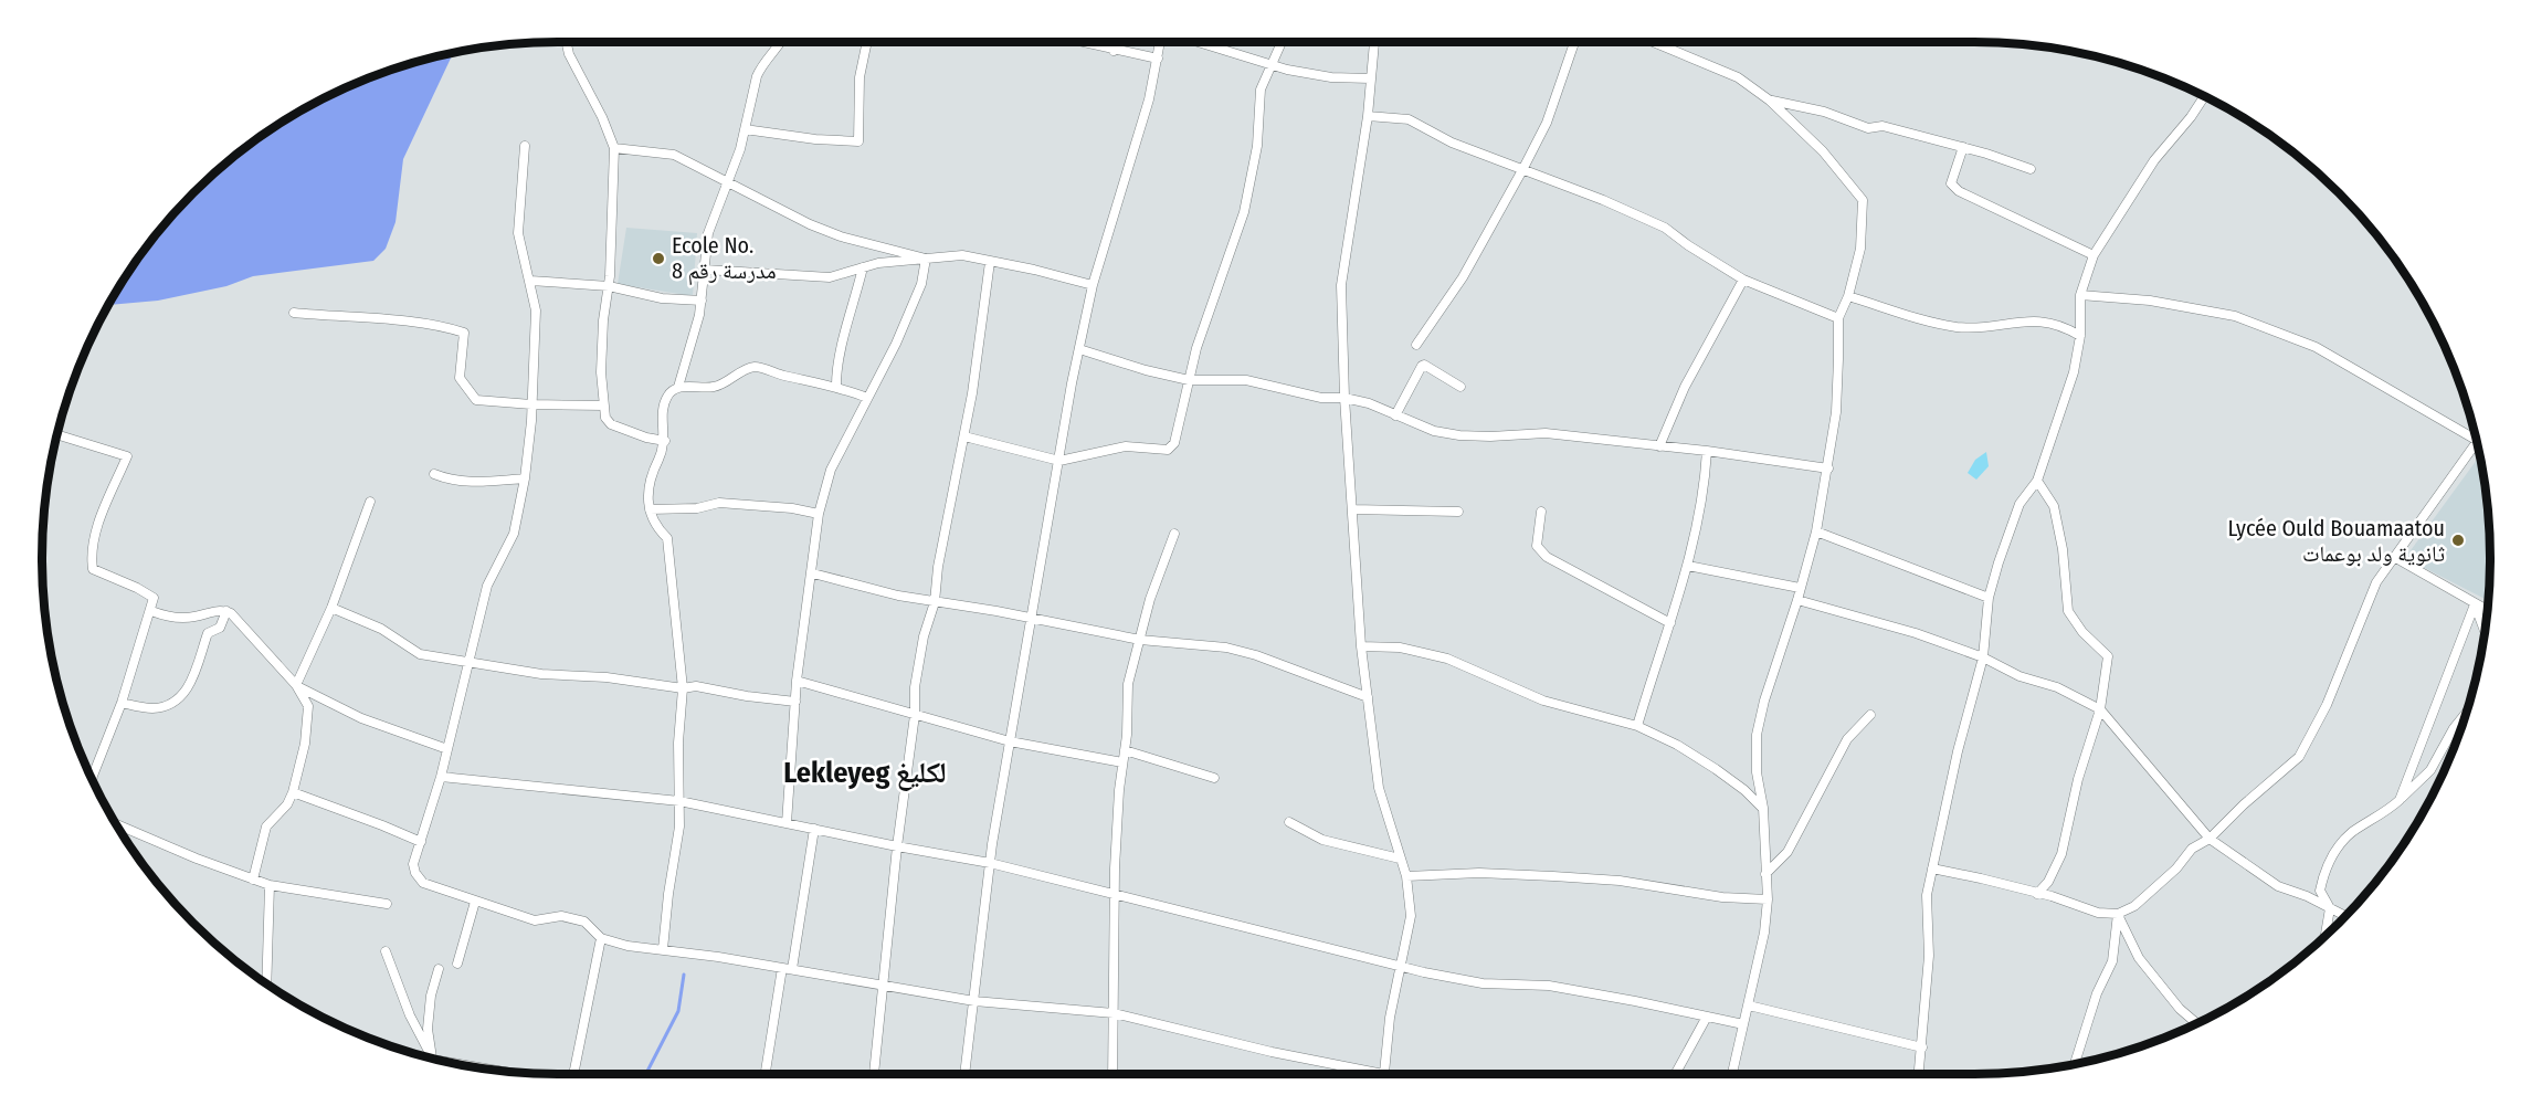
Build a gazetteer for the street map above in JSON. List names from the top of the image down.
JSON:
{
  "districts": ["Lekleyeg لكليغ"],
  "places": ["Ecole No. 8 مدرسة رقم", "Lycée Ould Bouamaatou ثانوية ولد بوعمات"]
}
